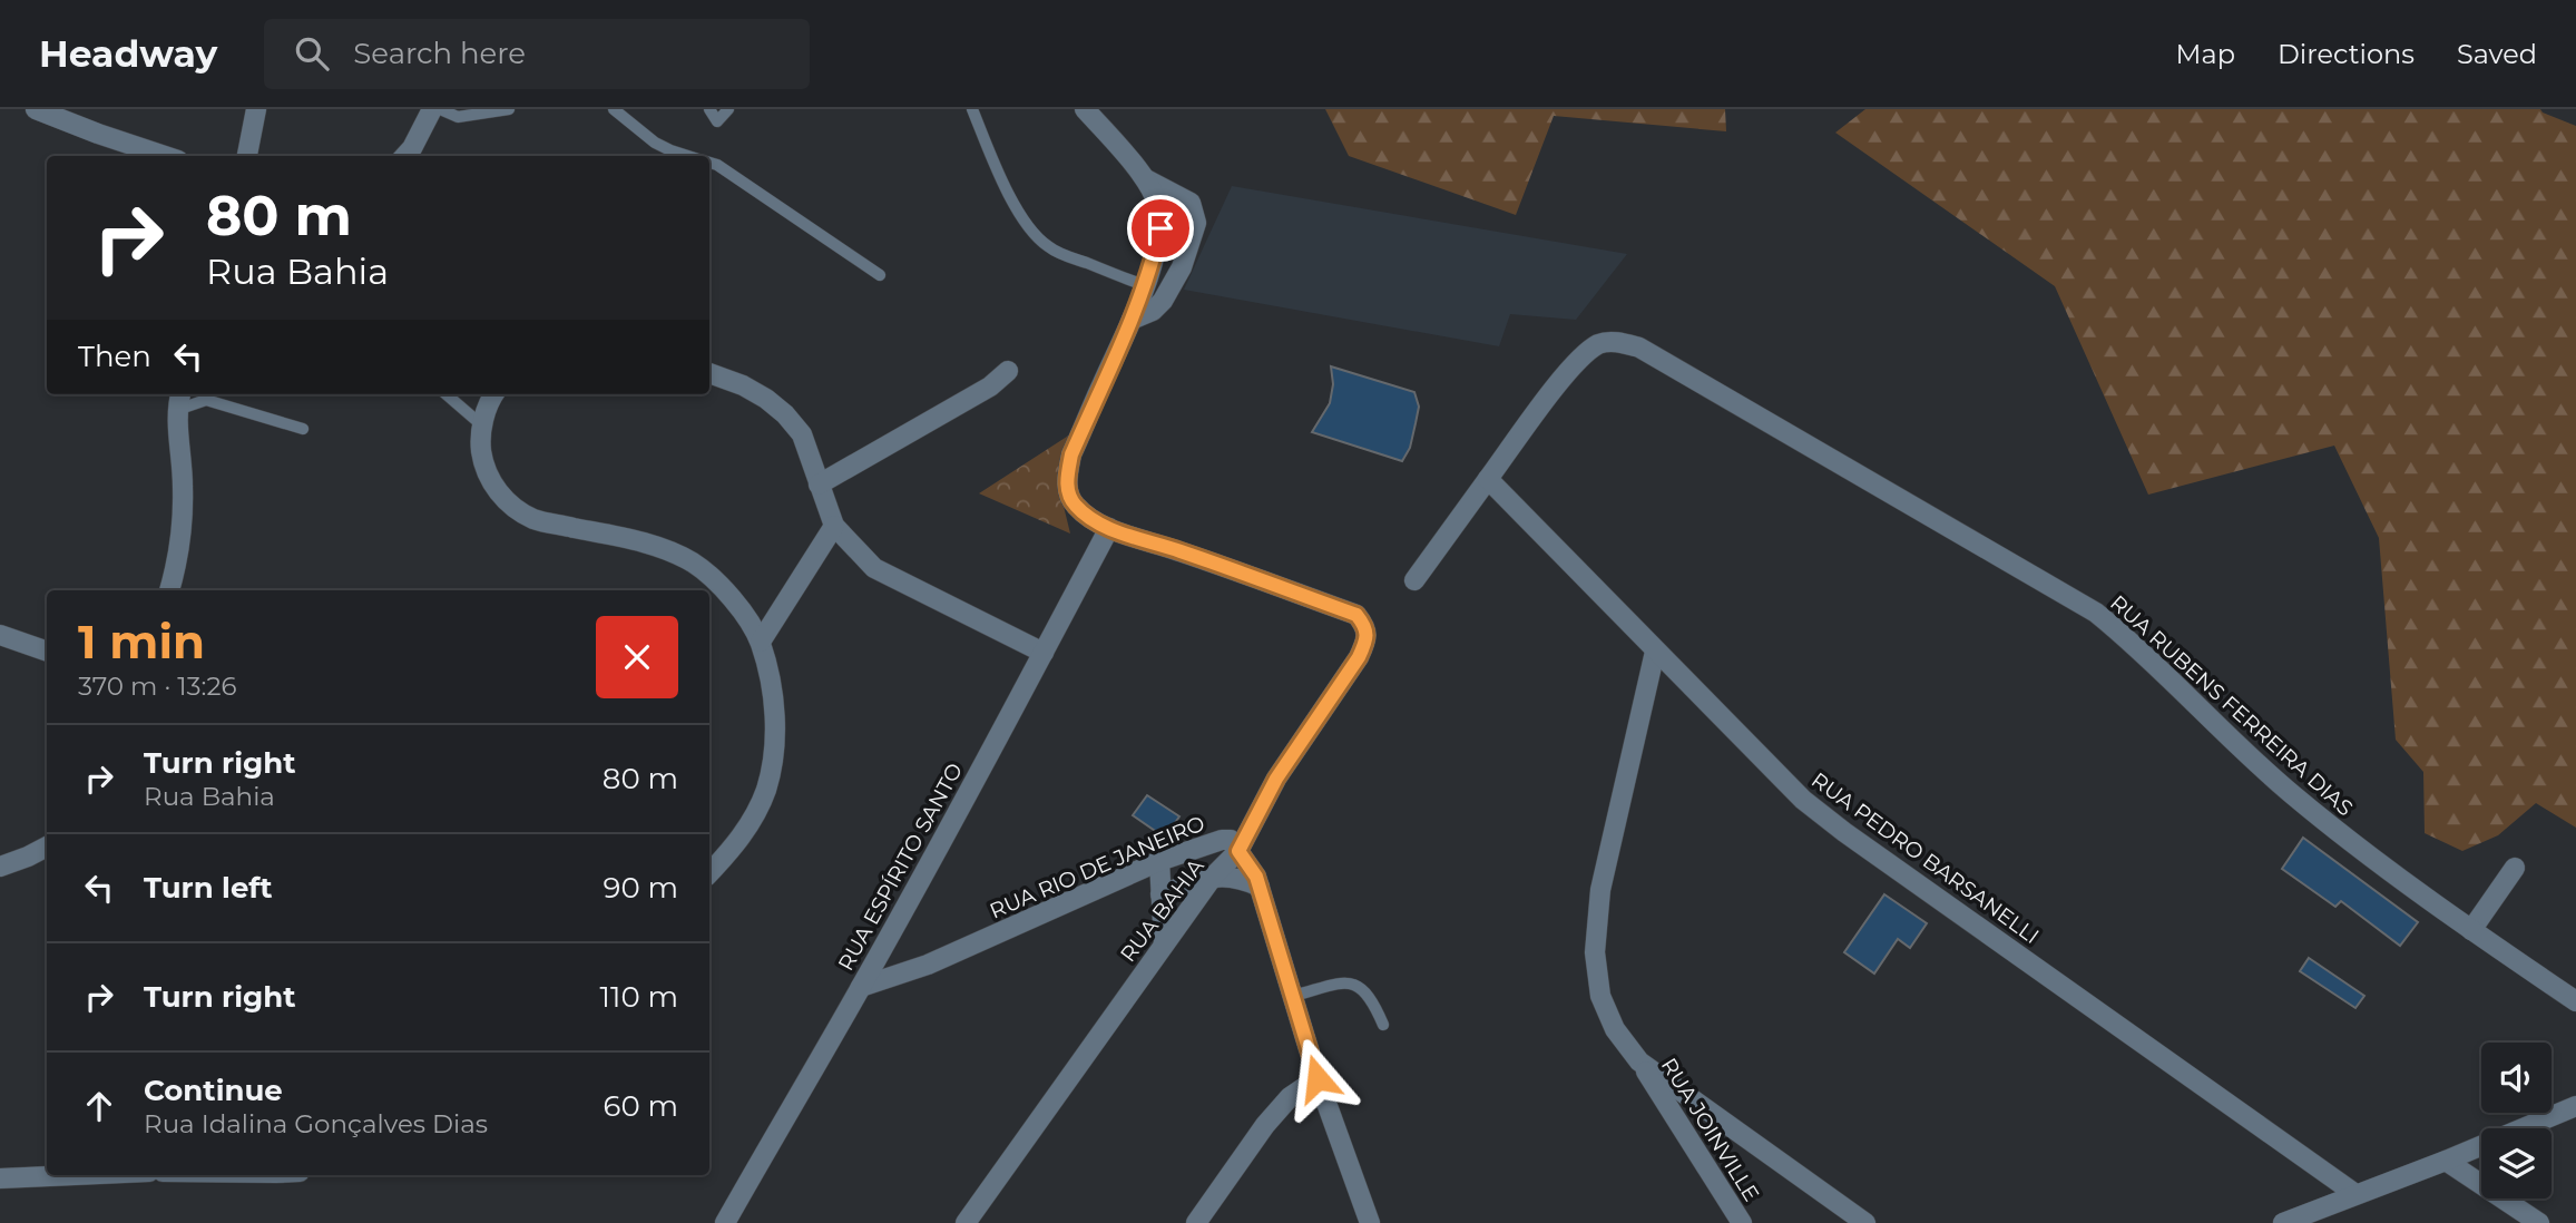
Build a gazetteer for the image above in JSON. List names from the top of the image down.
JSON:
{
  "streets": {
    "street": [
      "RUA RUBENS FERREIRA DIAS",
      "RUA PEDRO BARSANELLI",
      "RUA ESPÍRITO SANTO",
      "RUA RIO DE JANEIRO",
      "RUA BAHIA",
      "RUA JOINVILLE"
    ]
  },
  "crossings": [
    ["RUA RUBENS FERREIRA DIAS", "RUA PEDRO BARSANELLI"],
    ["RUA ESPÍRITO SANTO", "RUA RIO DE JANEIRO"],
    ["RUA ESPÍRITO SANTO", "RUA BAHIA"],
    ["RUA RIO DE JANEIRO", "RUA BAHIA"]
  ],
  "page": {
    "header": "Headway",
    "search": "Search here",
    "nav": ["Map", "Directions", "Saved"],
    "turn": ["80 m", "Rua Bahia"],
    "then": "Then",
    "heading": ["1 min", "370 m · 13:26"],
    "list": [
      {
        "name": "Turn right",
        "note": "Rua Bahia",
        "value": "80 m"
      },
      {
        "name": "Turn left",
        "value": "90 m"
      },
      {
        "name": "Turn right",
        "value": "110 m"
      },
      {
        "name": "Continue",
        "note": "Rua Idalina Gonçalves Dias",
        "value": "60 m"
      }
    ]
  }
}
